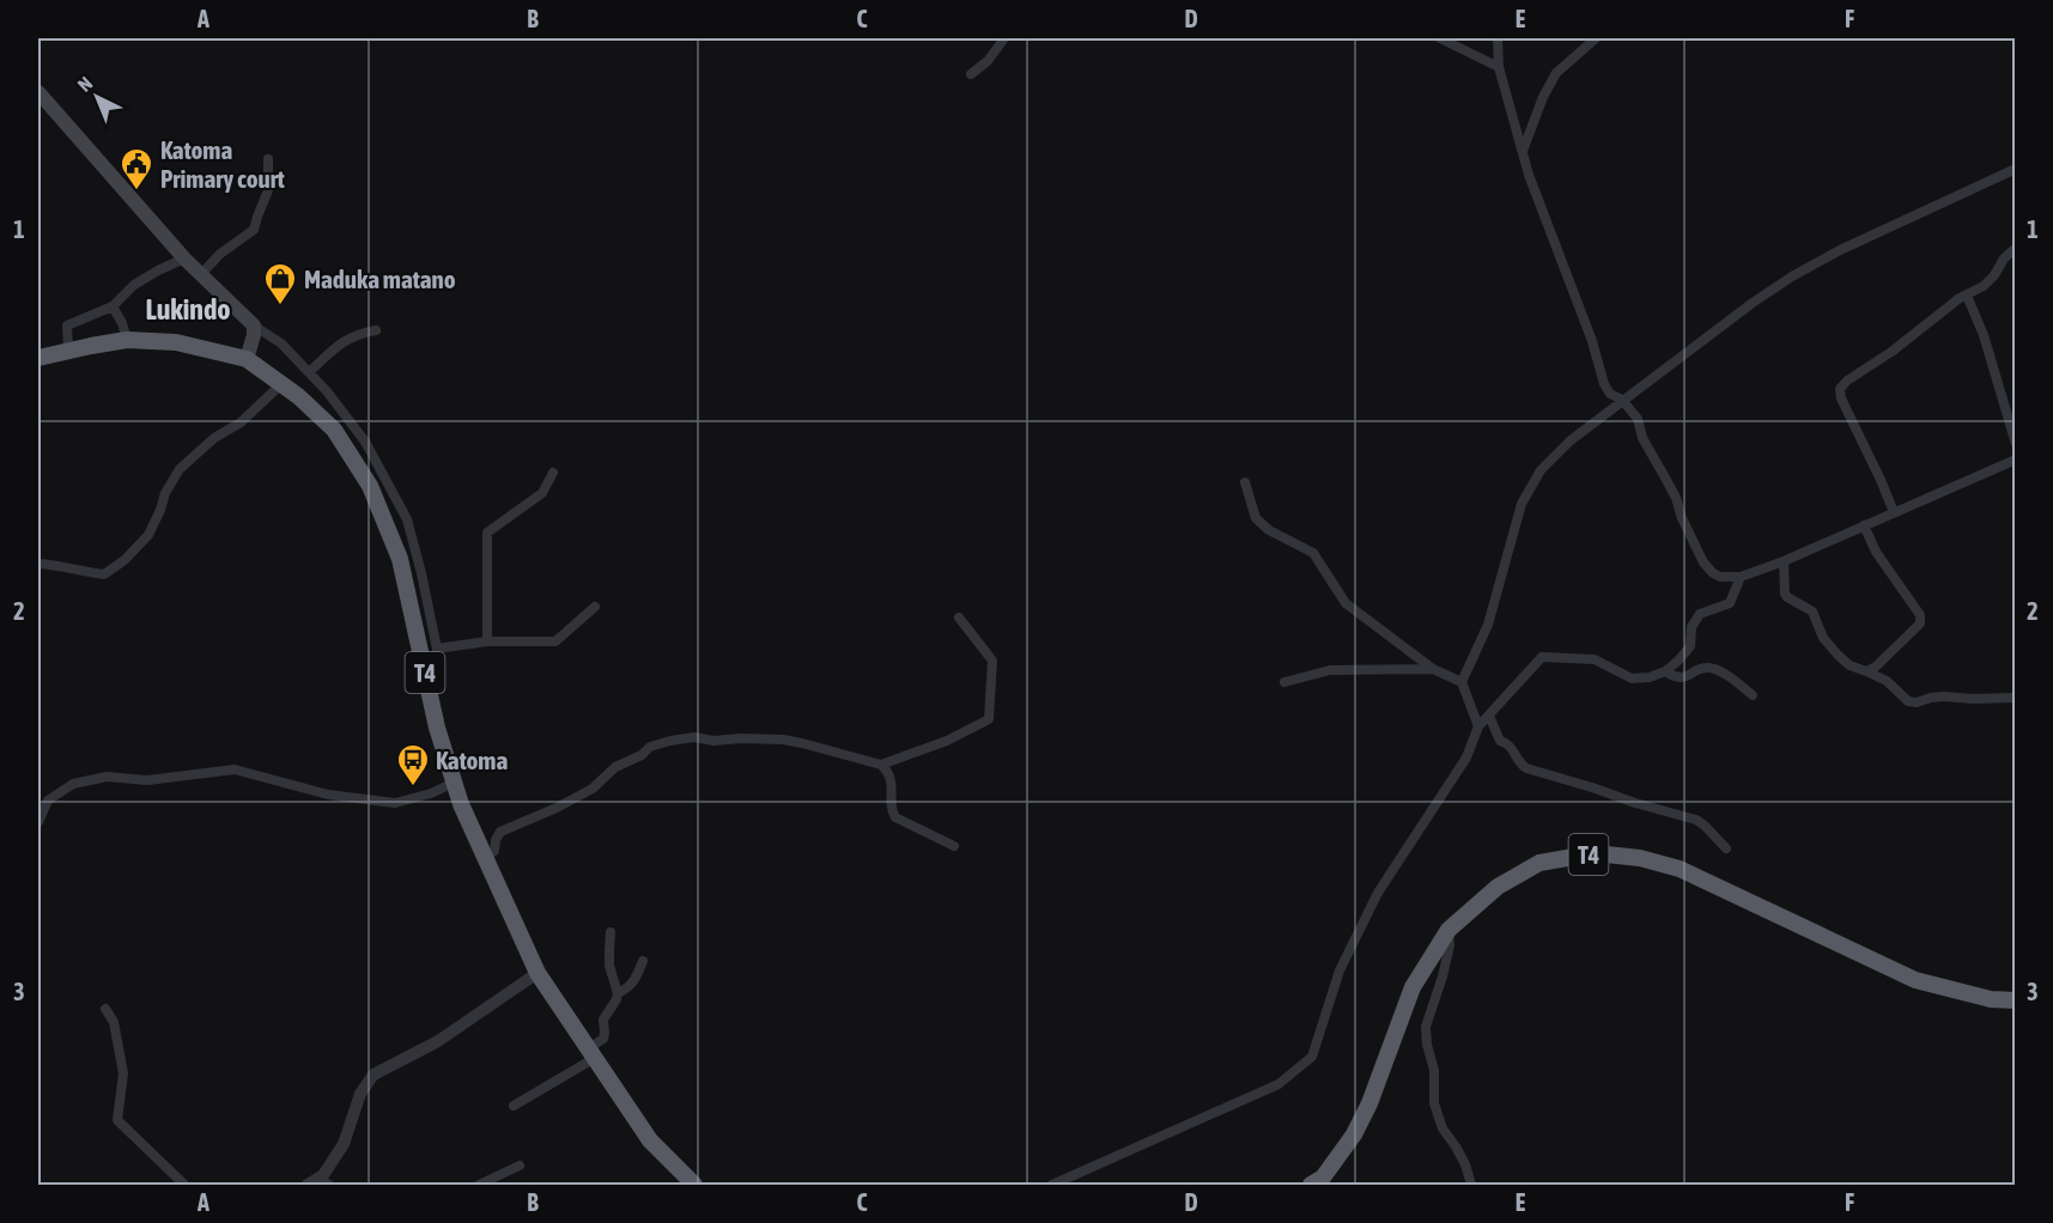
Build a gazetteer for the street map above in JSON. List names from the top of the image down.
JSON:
{
  "streets": {
    "highway": ["T4"]
  },
  "districts": ["Lukindo"],
  "places": {
    "public building": ["Katoma Primary court"],
    "shop": ["Maduka matano"],
    "bus stop": ["Katoma"]
  },
  "north": "top left",
  "grid": {
    "columns": [
      "A",
      "B",
      "C",
      "D",
      "E",
      "F"
    ],
    "rows": ["1", "2", "3"]
  }
}
